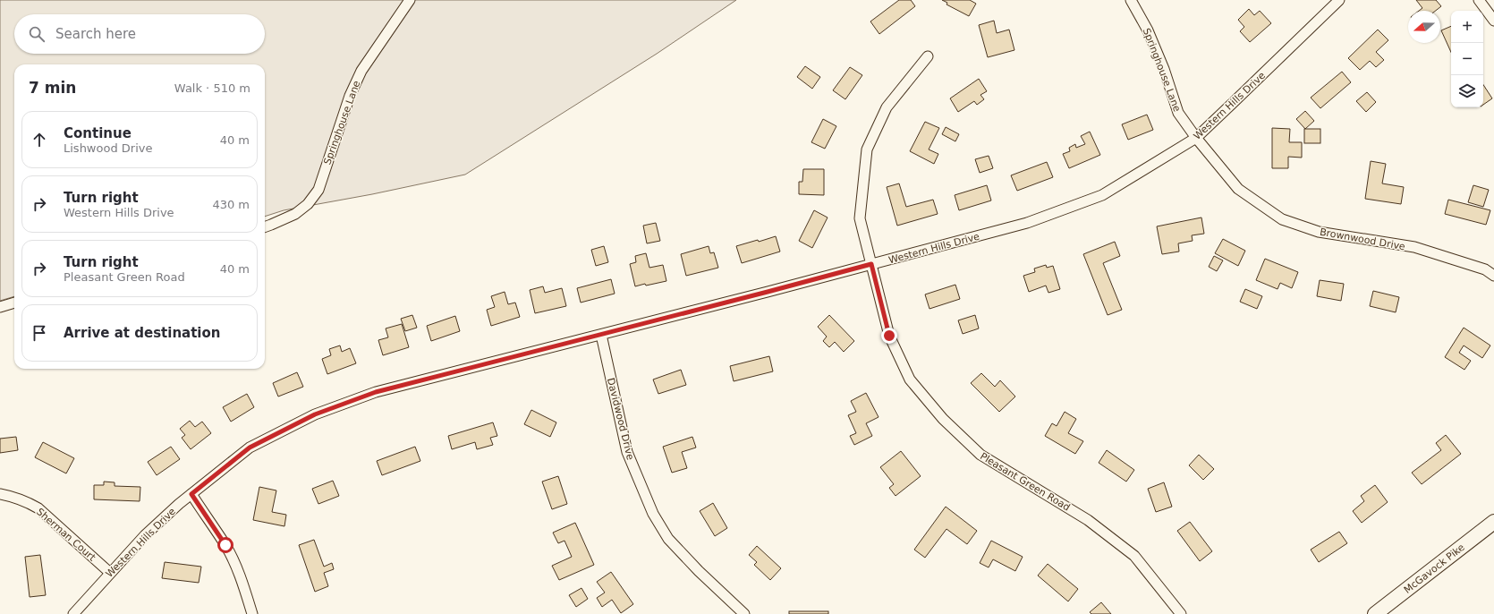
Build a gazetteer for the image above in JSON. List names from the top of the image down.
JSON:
{
  "streets": {
    "main road": ["McGavock Pike"],
    "street": [
      "Springhouse Lane",
      "Western Hills Drive",
      "Brownwood Drive",
      "Davidwood Drive",
      "Pleasant Green Road",
      "Sherman Court"
    ]
  },
  "crossings": [
    ["Springhouse Lane", "Western Hills Drive"],
    ["Springhouse Lane", "Brownwood Drive"],
    ["Western Hills Drive", "Brownwood Drive"],
    ["Western Hills Drive", "Davidwood Drive"],
    ["Western Hills Drive", "Pleasant Green Road"],
    ["Western Hills Drive", "Sherman Court"]
  ],
  "north": "left",
  "page": {
    "map_buttons": ["+", "−"],
    "search": "Search here",
    "heading": ["7 min", "Walk · 510 m"],
    "list": [
      ["Continue", "Lishwood Drive", "40 m"],
      ["Turn right", "Western Hills Drive", "430 m"],
      ["Turn right", "Pleasant Green Road", "40 m"],
      "Arrive at destination"
    ]
  }
}
